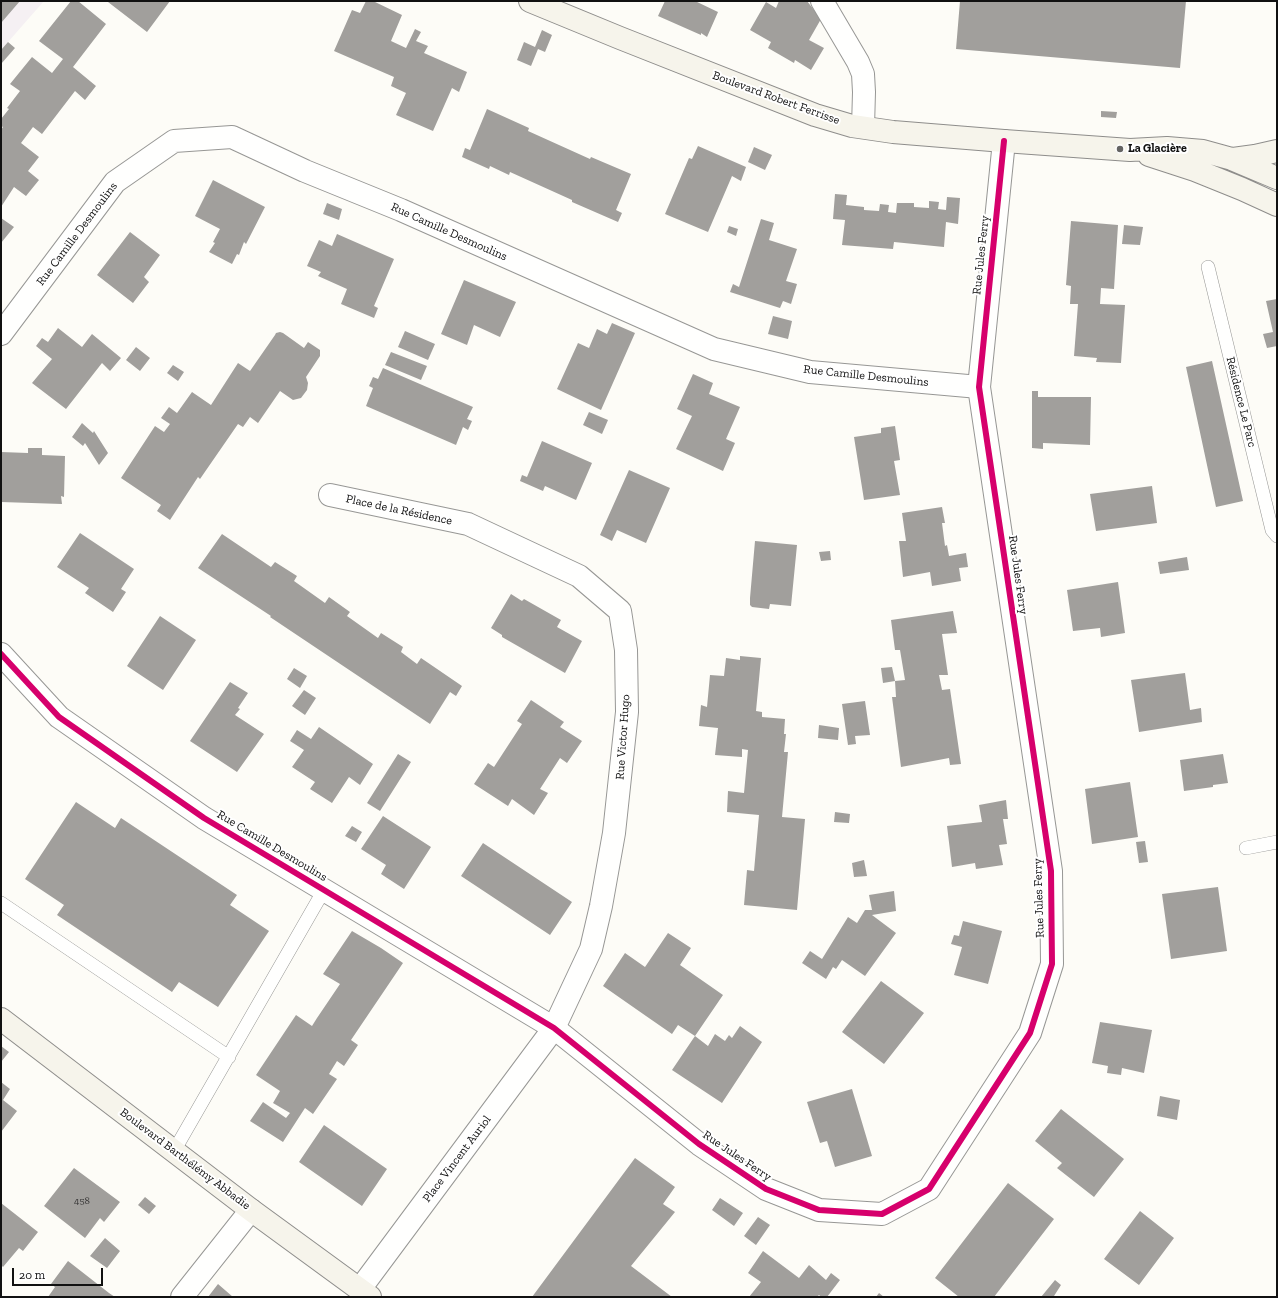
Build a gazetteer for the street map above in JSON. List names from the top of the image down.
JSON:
{
  "streets": {
    "street": [
      "Boulevard Robert Ferrisse",
      "Rue Camille Desmoulins",
      "Rue Jules Ferry",
      "Place de la Résidence",
      "Rue Victor Hugo",
      "Boulevard Barthélémy Abbadie",
      "Place Vincent Auriol"
    ],
    "lane": ["Résidence Le Parc"]
  },
  "crossings": [
    ["Boulevard Robert Ferrisse", "Rue Jules Ferry"],
    ["Rue Camille Desmoulins", "Rue Jules Ferry"],
    ["Rue Camille Desmoulins", "Rue Victor Hugo"],
    ["Rue Camille Desmoulins", "Place Vincent Auriol"],
    ["Rue Jules Ferry", "Rue Victor Hugo"],
    ["Rue Jules Ferry", "Place Vincent Auriol"],
    ["Place de la Résidence", "Rue Victor Hugo"],
    ["Rue Victor Hugo", "Place Vincent Auriol"],
    ["Boulevard Barthélémy Abbadie", "Place Vincent Auriol"]
  ],
  "places": ["La Glacière"],
  "house_numbers": ["458"],
  "scale_bar": "20 m"
}
